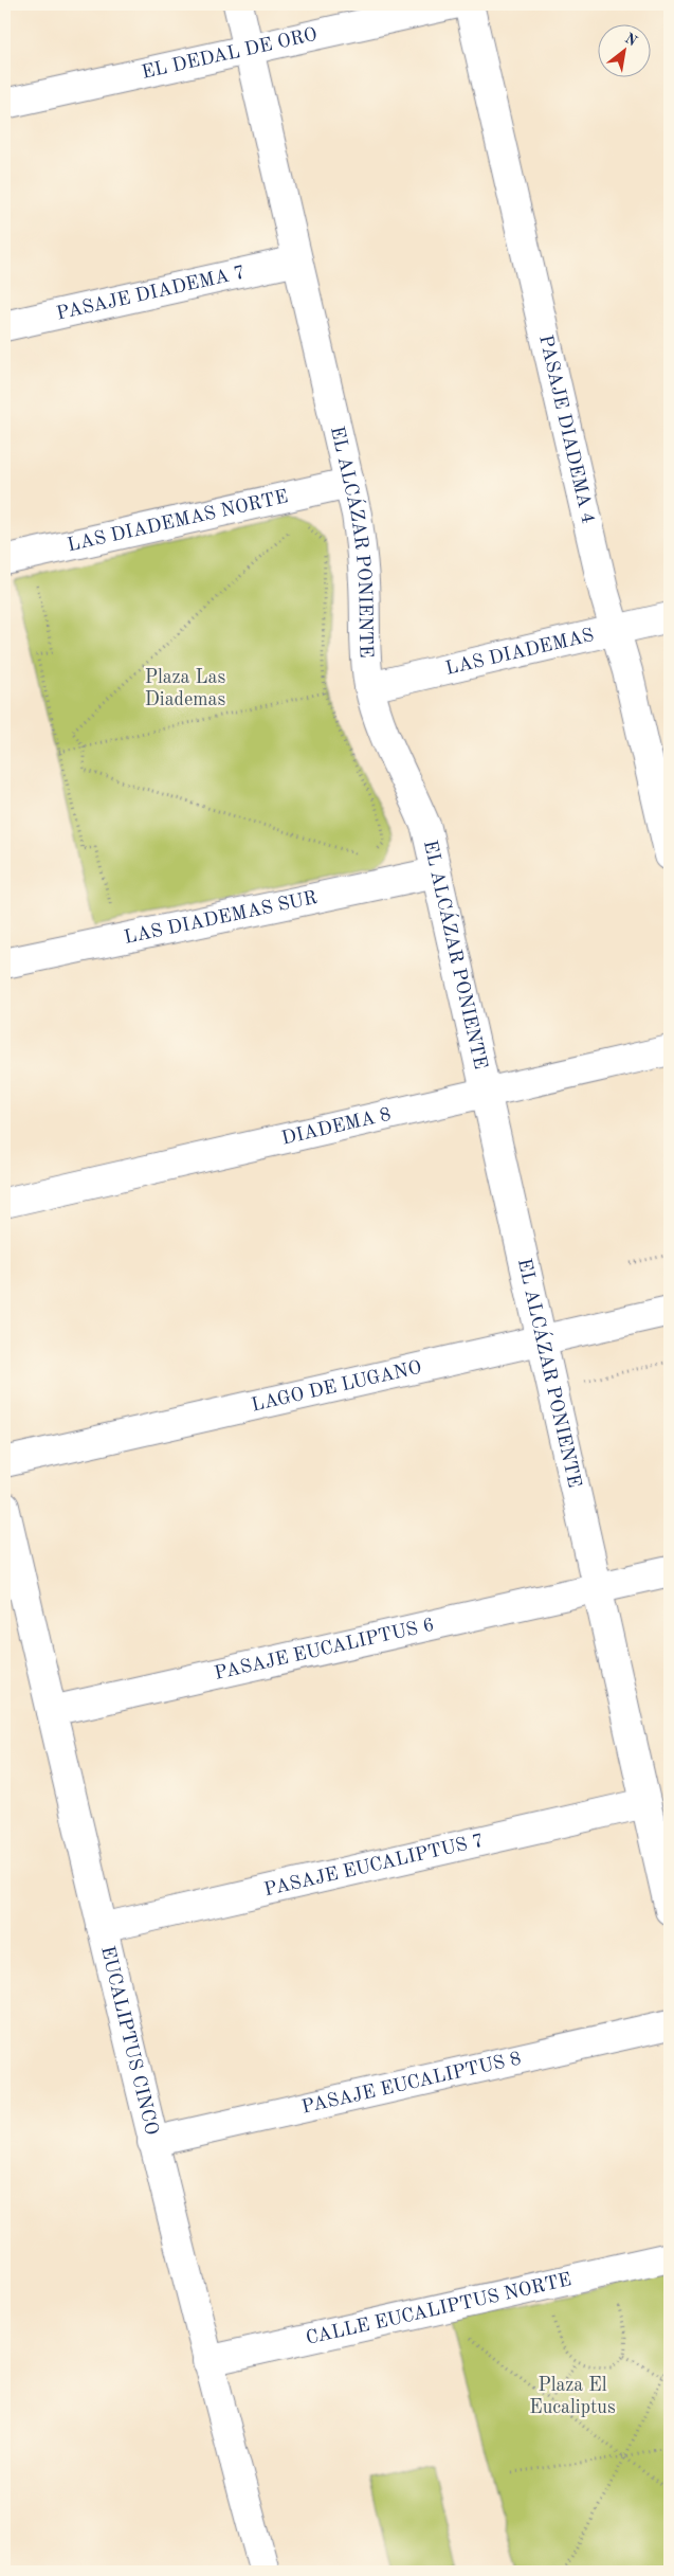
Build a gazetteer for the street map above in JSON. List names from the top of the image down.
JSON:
{
  "streets": {
    "street": [
      "EL DEDAL DE ORO",
      "PASAJE DIADEMA 7",
      "PASAJE DIADEMA 4",
      "LAS DIADEMAS NORTE",
      "EL ALCÁZAR PONIENTE",
      "LAS DIADEMAS",
      "LAS DIADEMAS SUR",
      "DIADEMA 8",
      "LAGO DE LUGANO",
      "PASAJE EUCALIPTUS 6",
      "PASAJE EUCALIPTUS 7",
      "EUCALIPTUS CINCO",
      "PASAJE EUCALIPTUS 8",
      "CALLE EUCALIPTUS NORTE"
    ]
  },
  "crossings": [
    ["EL DEDAL DE ORO", "EL ALCÁZAR PONIENTE"],
    ["PASAJE DIADEMA 7", "EL ALCÁZAR PONIENTE"],
    ["PASAJE DIADEMA 4", "LAS DIADEMAS"],
    ["LAS DIADEMAS NORTE", "EL ALCÁZAR PONIENTE"],
    ["EL ALCÁZAR PONIENTE", "LAS DIADEMAS"],
    ["EL ALCÁZAR PONIENTE", "LAS DIADEMAS SUR"],
    ["EL ALCÁZAR PONIENTE", "DIADEMA 8"],
    ["EL ALCÁZAR PONIENTE", "LAGO DE LUGANO"],
    ["EL ALCÁZAR PONIENTE", "PASAJE EUCALIPTUS 6"],
    ["EL ALCÁZAR PONIENTE", "PASAJE EUCALIPTUS 7"],
    ["PASAJE EUCALIPTUS 6", "EUCALIPTUS CINCO"],
    ["PASAJE EUCALIPTUS 7", "EUCALIPTUS CINCO"],
    ["EUCALIPTUS CINCO", "PASAJE EUCALIPTUS 8"],
    ["EUCALIPTUS CINCO", "CALLE EUCALIPTUS NORTE"]
  ],
  "parks": ["Plaza Las Diademas", "Plaza El Eucaliptus"],
  "north": "top right"
}
